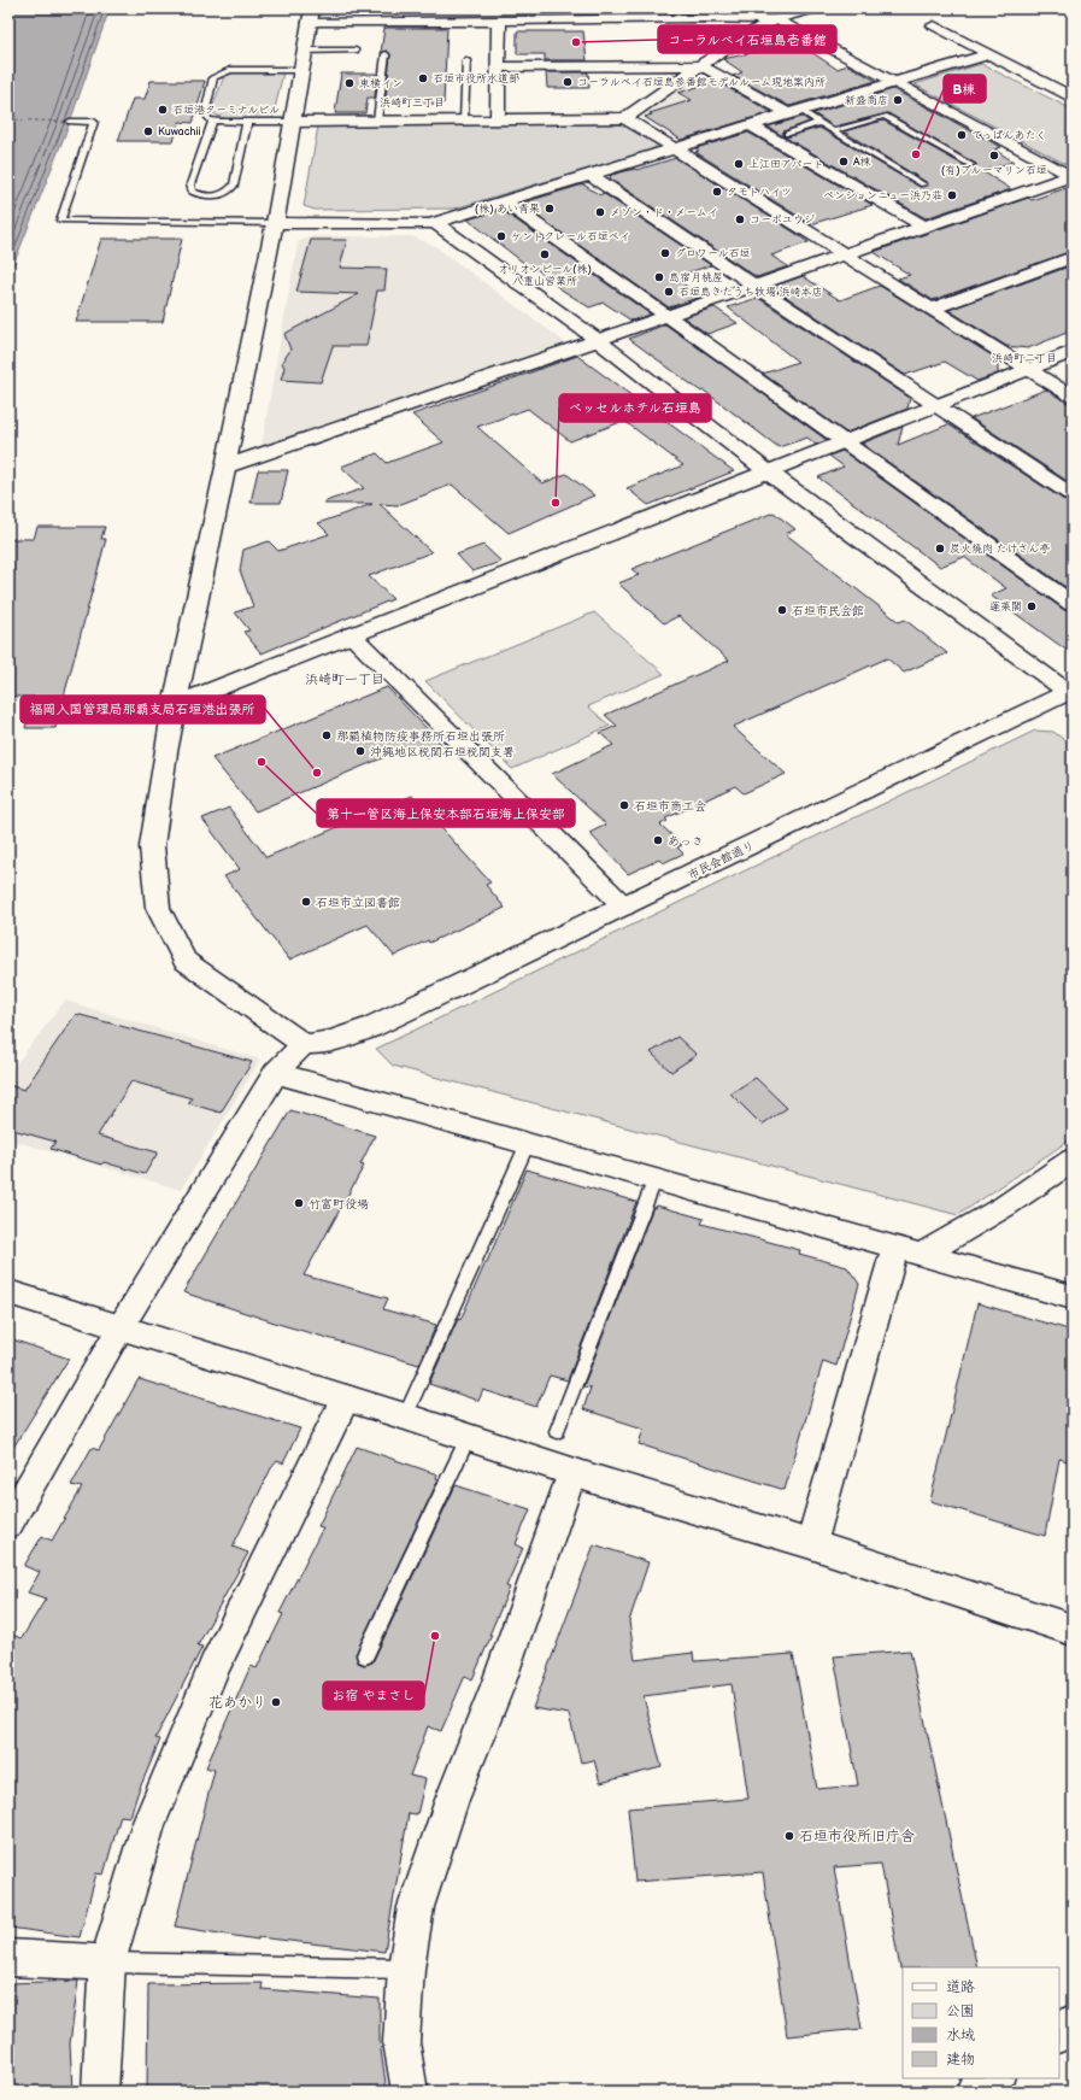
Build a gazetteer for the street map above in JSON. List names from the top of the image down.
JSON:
{
  "streets": {
    "street": ["市民会館通り"]
  },
  "districts": ["浜崎町三丁目", "浜崎町二丁目", "浜崎町一丁目"],
  "places": [
    "コーラルベイ石垣島壱番館",
    "石垣市役所水道部",
    "コーラルベイ石垣島参番館モデルルーム現地案内所",
    "東横イン",
    "新盛商店",
    "石垣港ターミナルビル",
    "Kuwachii",
    "てっぱんあたく",
    "B棟",
    "(有)ブルーマリン石垣",
    "A棟",
    "上江田アパート",
    "タモトハイツ",
    "ペンションニュー浜乃荘",
    "(株) あい青果",
    "メゾン・ド・メームイ",
    "コーポユウジ",
    "ケントクレール石垣ベイ",
    "グロワール石垣",
    "オリオンビール(株) 八重山営業所",
    "島宿月桃屋",
    "石垣島きたうち牧場 浜崎本店",
    "ベッセルホテル石垣島",
    "炭火燒肉 たけさん亭",
    "蓬莱閣",
    "石垣市民会館",
    "那覇植物防疫事務所石垣出張所",
    "沖縄地区税関石垣税関支署",
    "第十一管区海上保安本部石垣海上保安部",
    "福岡入国管理局那覇支局石垣港出張所",
    "石垣市商工会",
    "あっき",
    "石垣市立図書館",
    "竹富町役場",
    "お宿 やまさし",
    "花あかり",
    "石垣市役所旧庁舎"
  ],
  "legend": [
    "道路",
    "公園",
    "水域",
    "建物"
  ]
}
